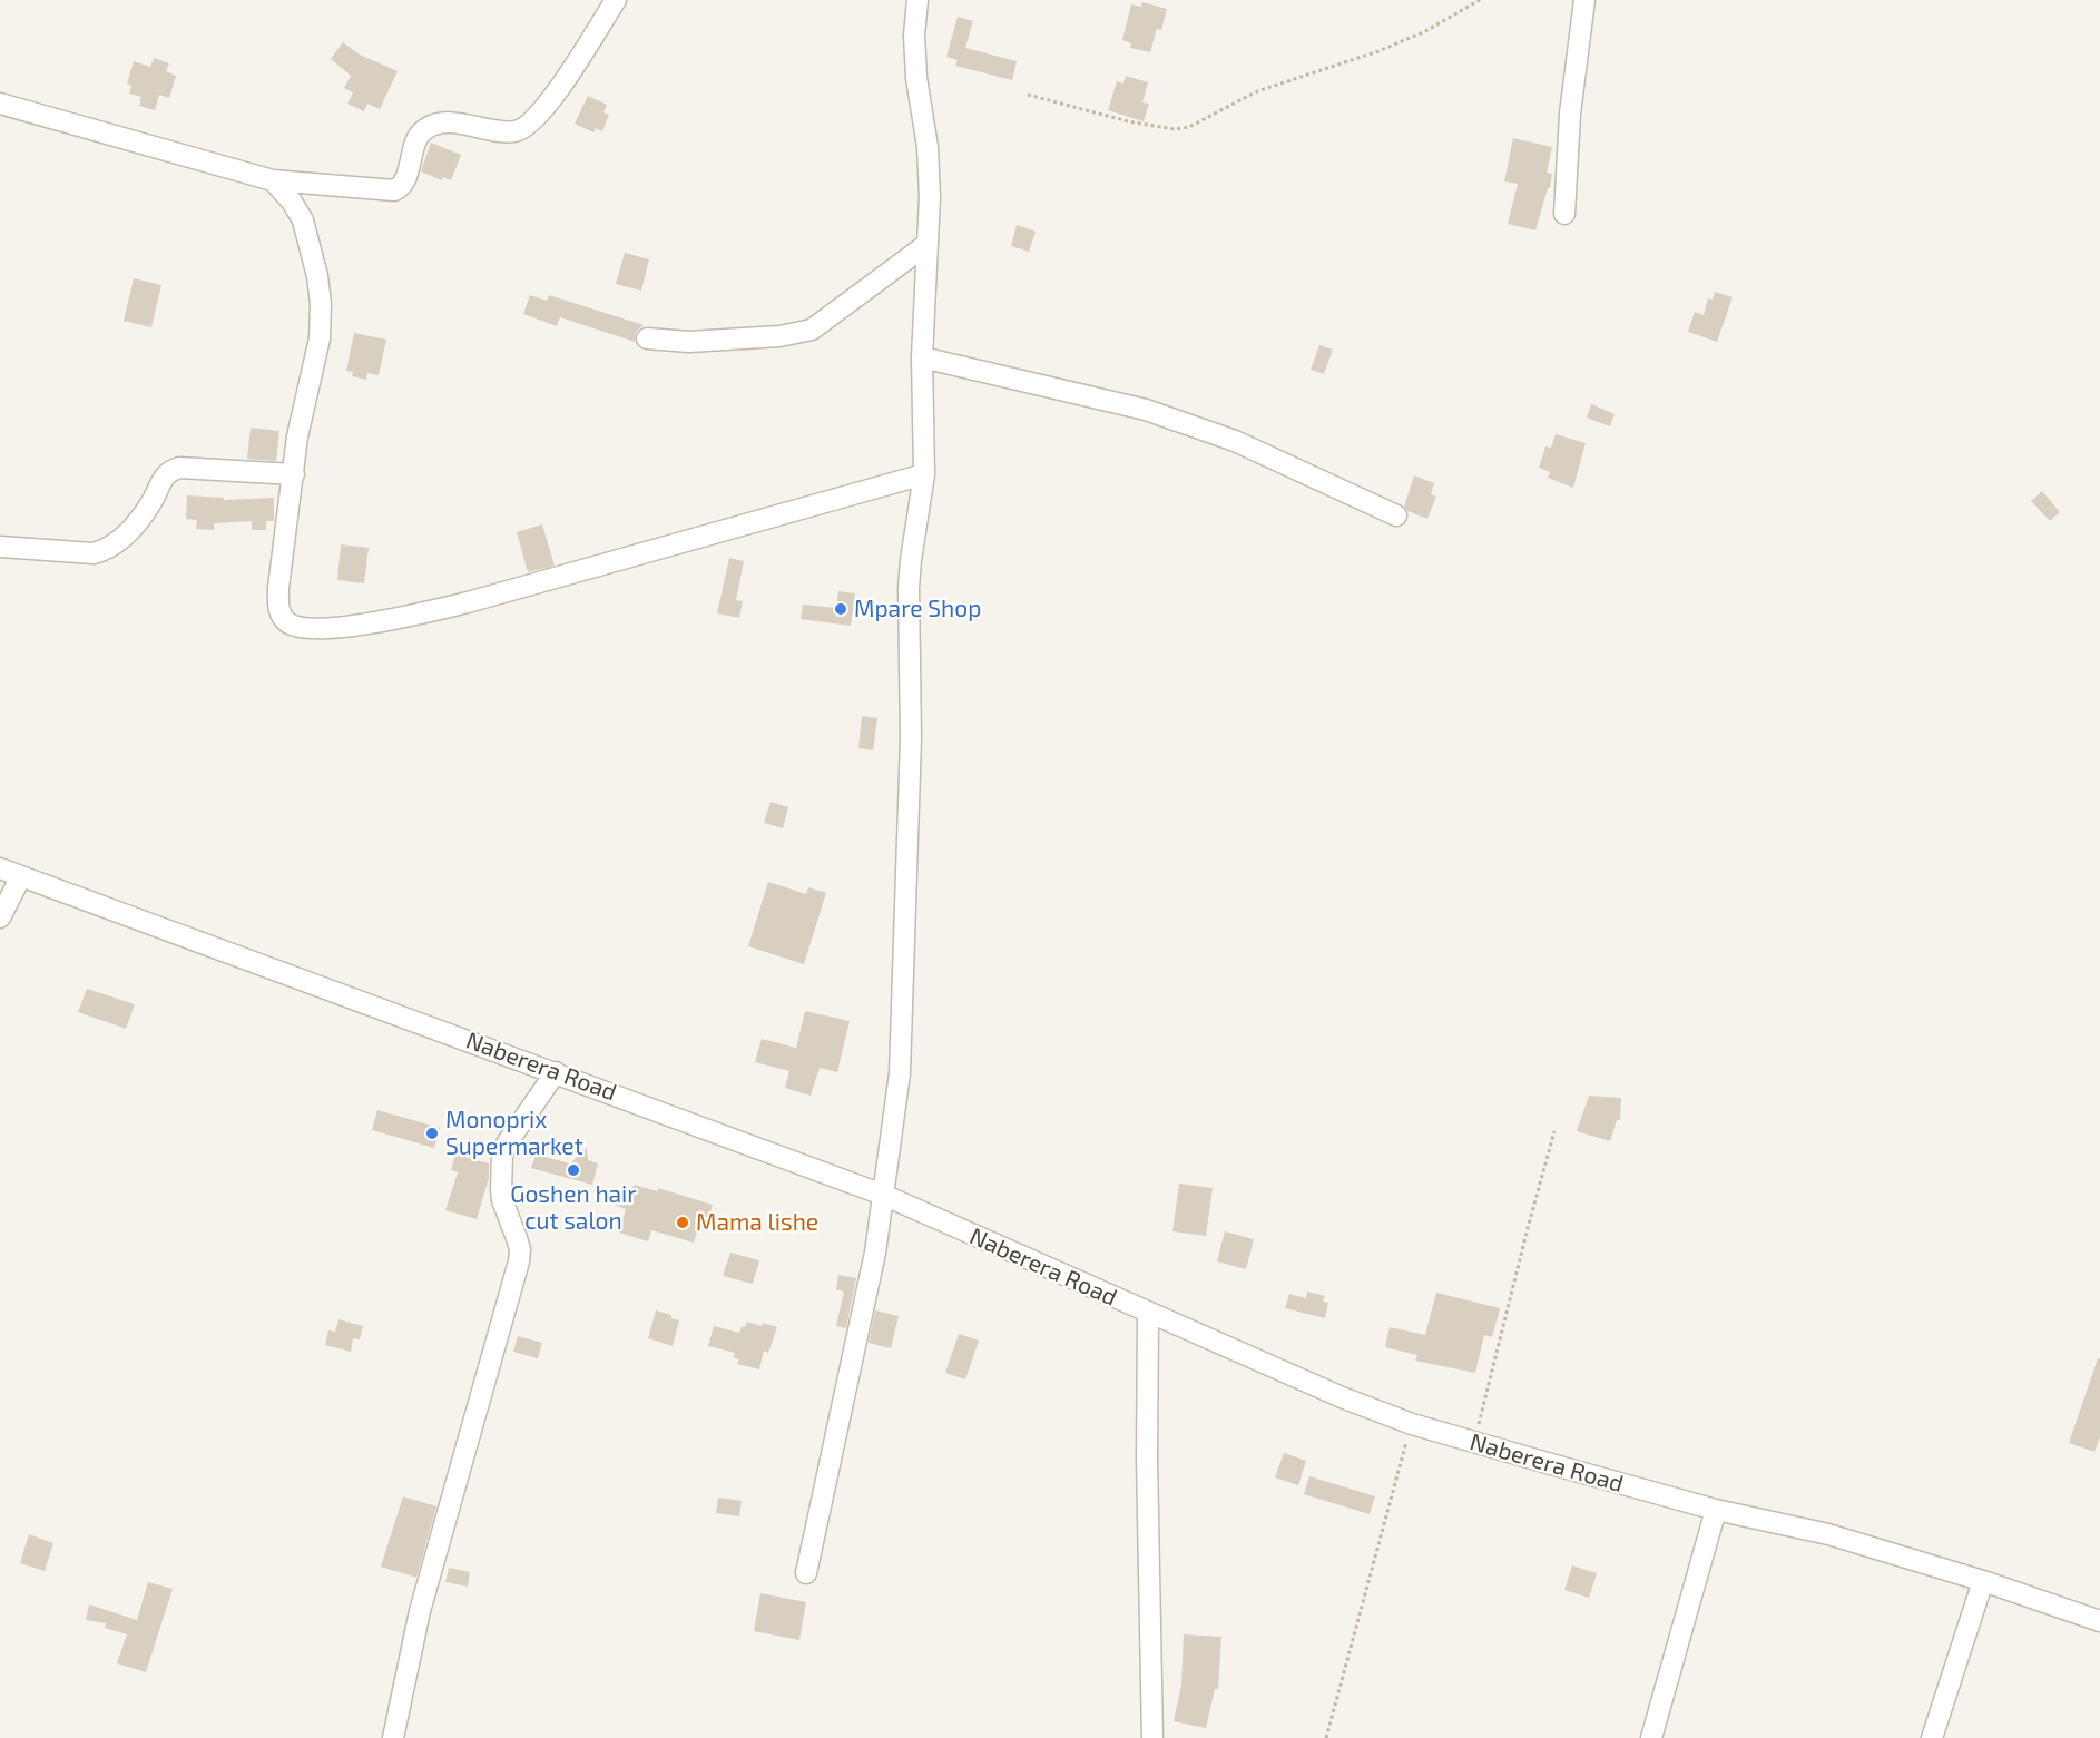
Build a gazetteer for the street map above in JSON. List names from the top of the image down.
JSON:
{
  "streets": {
    "street": ["Naberera Road"]
  },
  "places": [
    "Mpare Shop",
    "Monoprix Supermarket",
    "Goshen hair cut salon",
    "Mama lishe"
  ]
}
